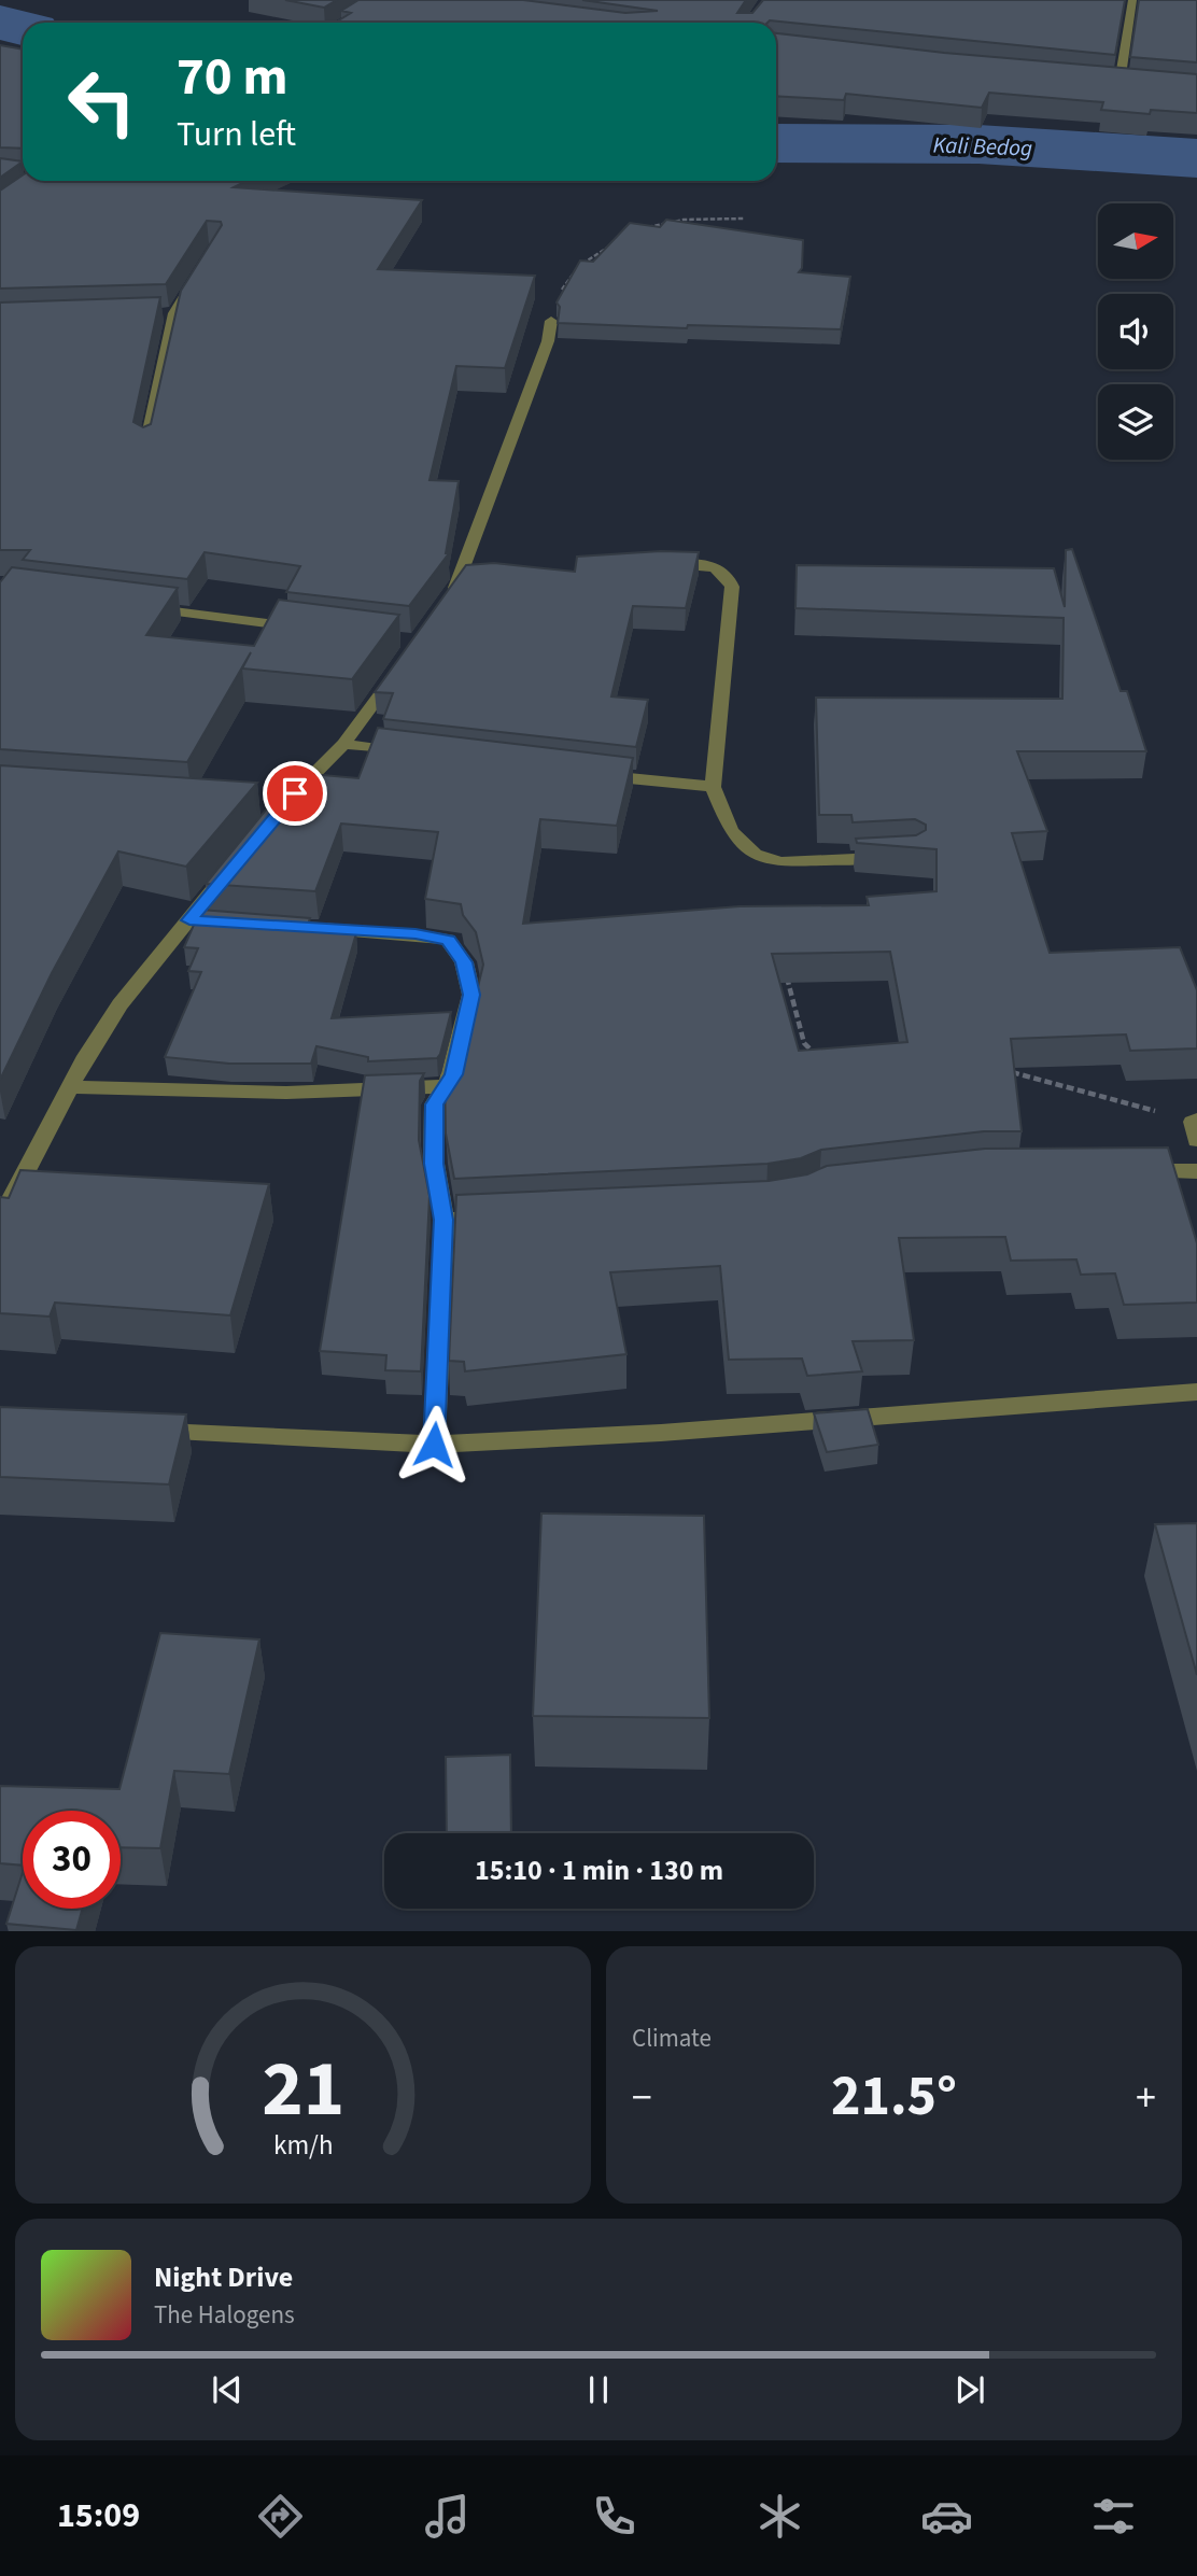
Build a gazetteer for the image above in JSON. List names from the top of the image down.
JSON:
{
  "water": ["Kali Bedog"],
  "north": "right",
  "page": {
    "turn": ["70 m", "Turn left"],
    "limit": "30",
    "trip": "15:10 · 1 min · 130 m",
    "tile": "Climate",
    "heat": ["−", "21.5°", "+"],
    "song": ["Night Drive", "The Halogens"],
    "tabs": "15:09",
    "gauge": ["21", "km/h"]
  }
}
